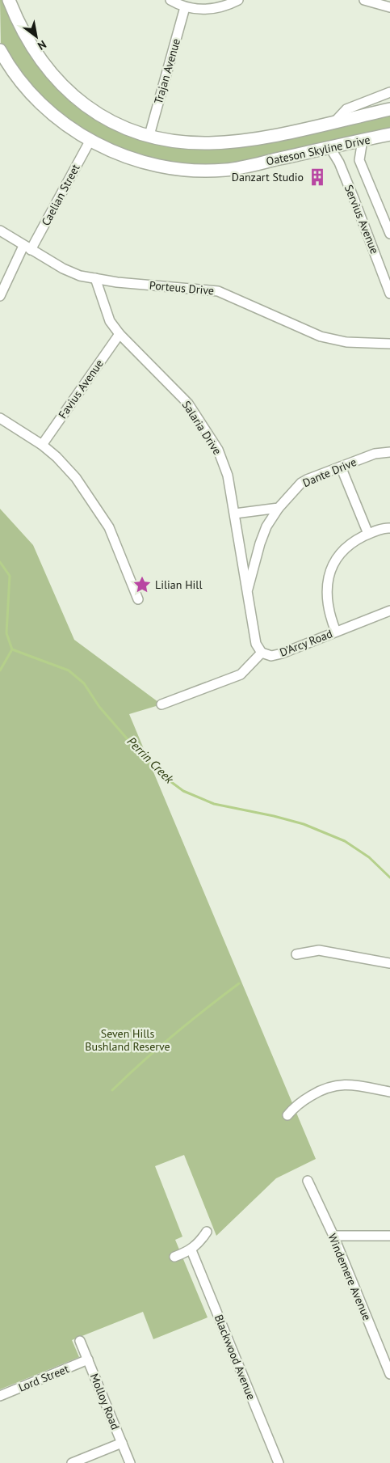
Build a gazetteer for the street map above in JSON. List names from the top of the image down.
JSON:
{
  "streets": {
    "main road": ["Oateson Skyline Drive"],
    "street": [
      "Trajan Avenue",
      "Caelian Street",
      "Servius Avenue",
      "Porteus Drive",
      "Favius Avenue",
      "Salaria Drive",
      "Dante Drive",
      "D'Arcy Road",
      "Windemere Avenue",
      "Blackwood Avenue",
      "Lord Street",
      "Molloy Road"
    ]
  },
  "crossings": [
    ["Oateson Skyline Drive", "Caelian Street"],
    ["Oateson Skyline Drive", "Servius Avenue"],
    ["Caelian Street", "Porteus Drive"],
    ["Porteus Drive", "Salaria Drive"],
    ["Favius Avenue", "Salaria Drive"],
    ["Salaria Drive", "Dante Drive"],
    ["Salaria Drive", "D'Arcy Road"],
    ["Lord Street", "Molloy Road"]
  ],
  "water": ["Perrin Creek"],
  "parks": ["Seven Hills Bushland Reserve"],
  "places": {
    "building": ["Danzart Studio"],
    "place": ["Lilian Hill"]
  },
  "north": "bottom right"
}
